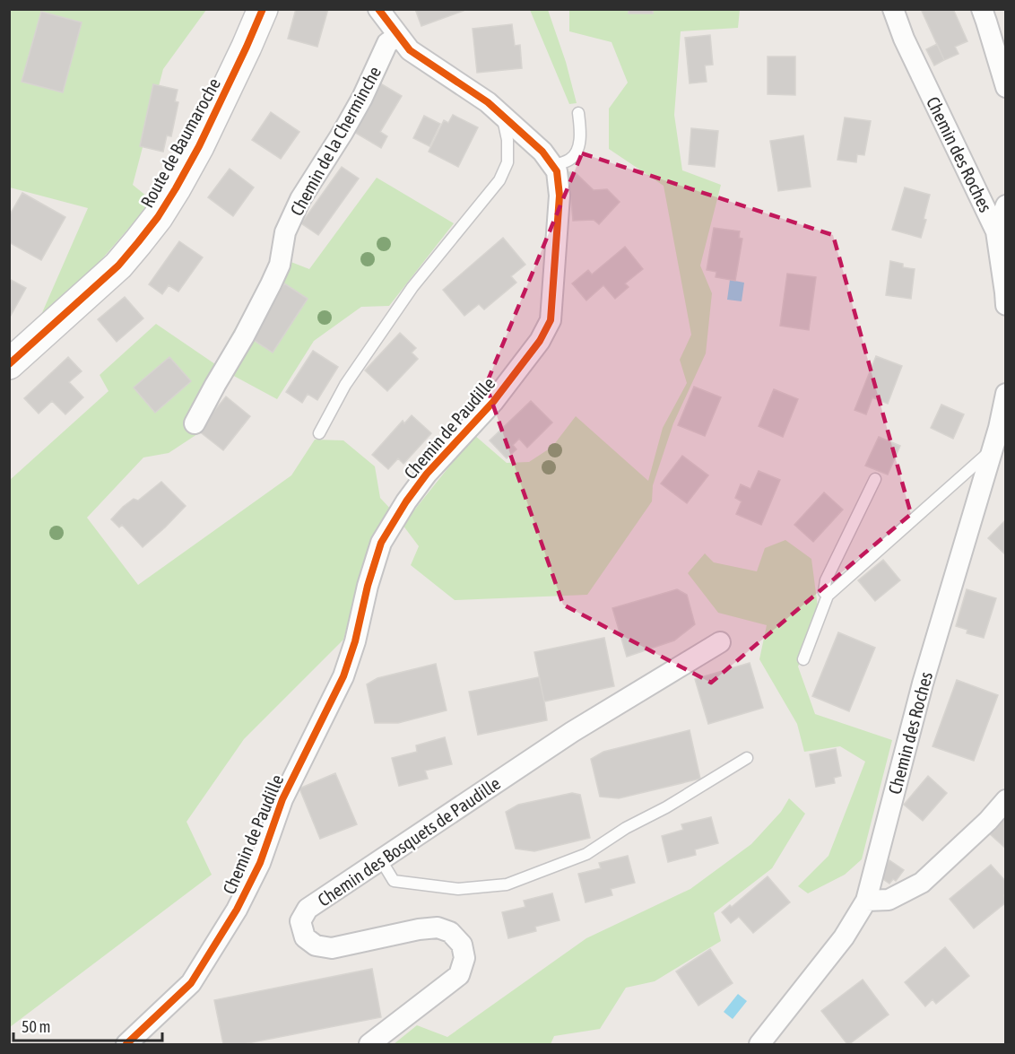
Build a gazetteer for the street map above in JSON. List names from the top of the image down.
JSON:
{
  "streets": {
    "street": [
      "Chemin de la Cherminche",
      "Route de Baumaroche",
      "Chemin des Roches",
      "Chemin de Paudille",
      "Chemin des Bosquets de Paudille"
    ]
  },
  "crossings": [
    ["Chemin de la Cherminche", "Chemin de Paudille"]
  ],
  "scale_bar": "50 m"
}
